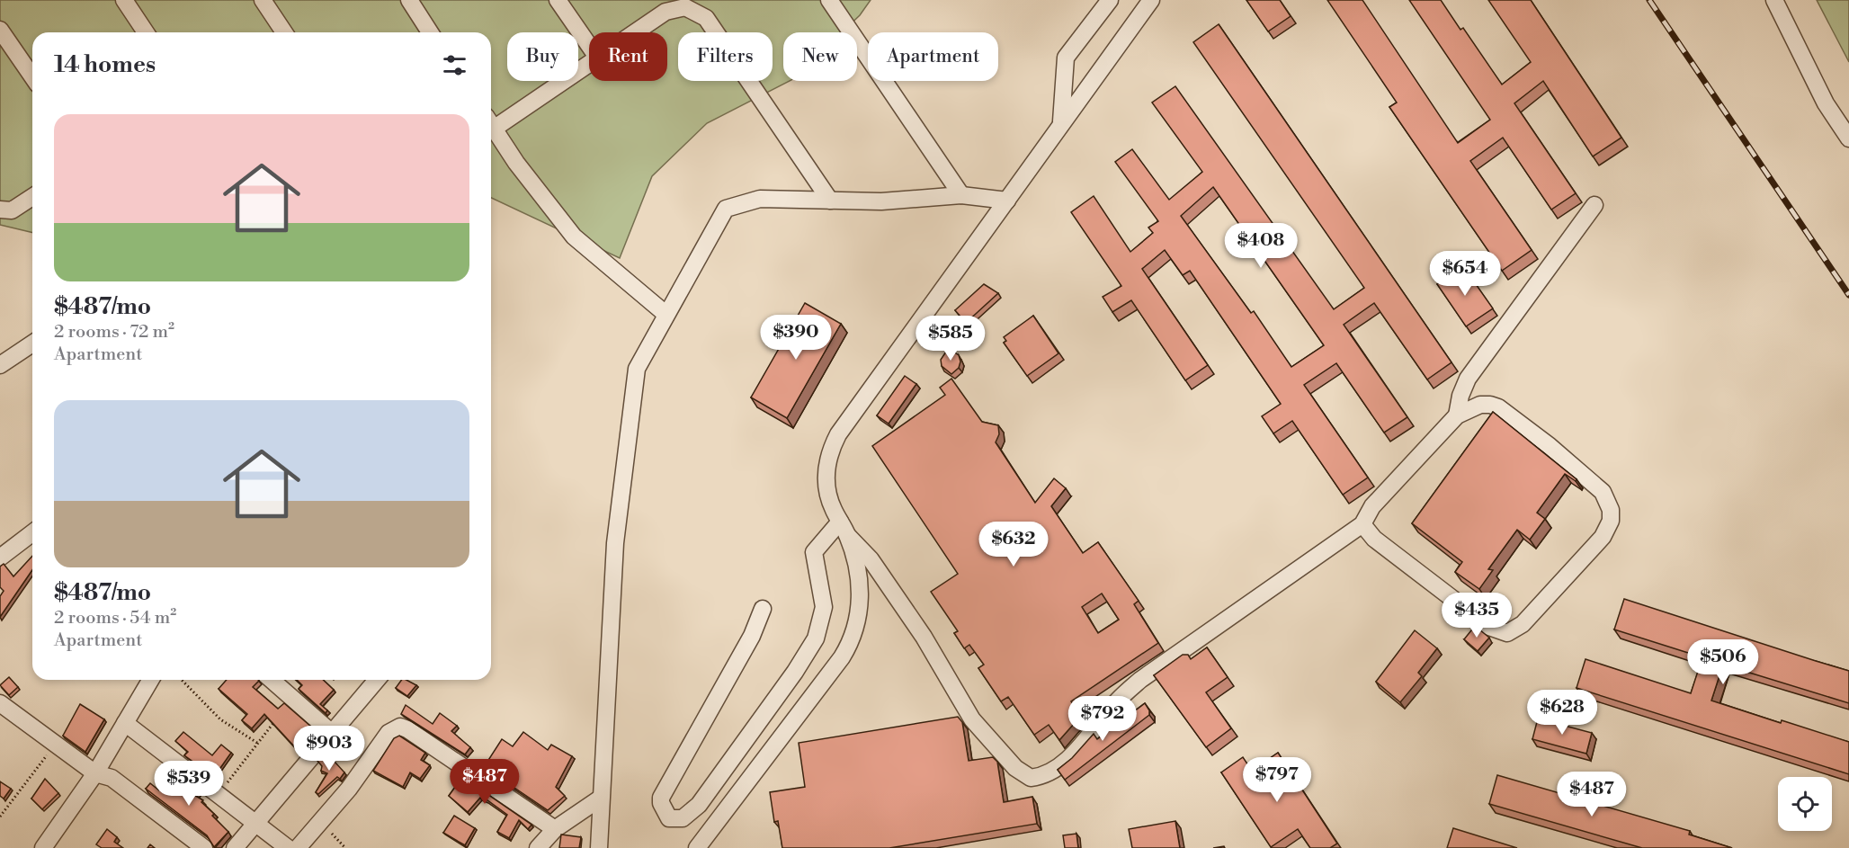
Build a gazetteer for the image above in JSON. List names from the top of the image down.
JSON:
{
  "page": {
    "chip": [
      "Buy",
      "Rent",
      "Filters",
      "New",
      "Apartment"
    ],
    "heading": "14 homes",
    "list": [
      {
        "name": "$487/mo",
        "note": "2 rooms · 72 m² · Apartment"
      },
      {
        "name": "$487/mo",
        "note": "2 rooms · 54 m² · Apartment"
      }
    ],
    "price": [
      "$408",
      "$654",
      "$390",
      "$585",
      "$632",
      "$435",
      "$506",
      "$628",
      "$792",
      "$903",
      "$797",
      "$487",
      "$539",
      "$487"
    ]
  }
}
